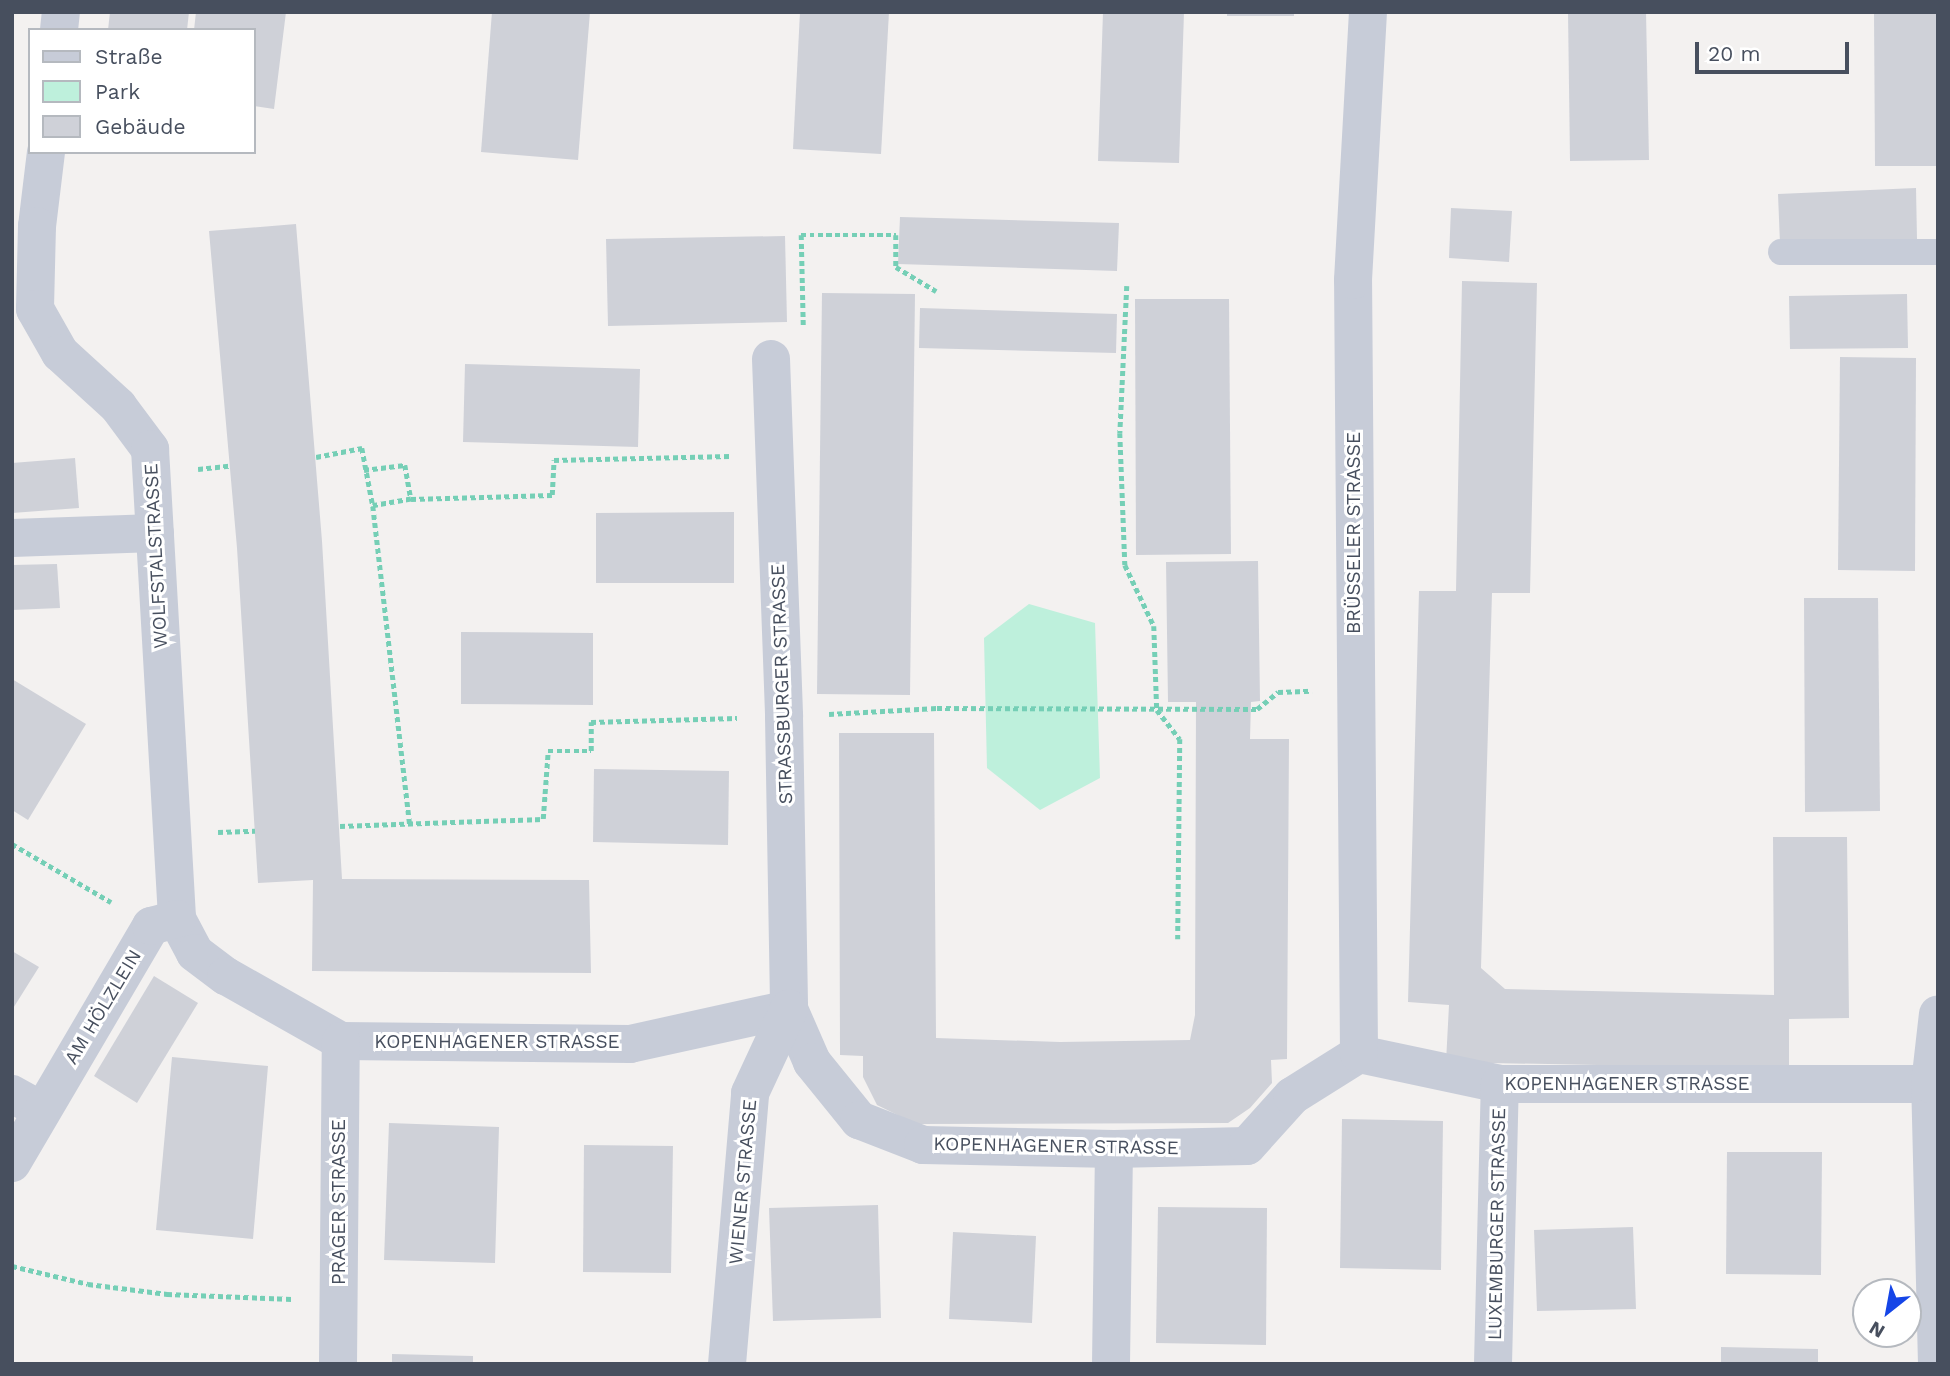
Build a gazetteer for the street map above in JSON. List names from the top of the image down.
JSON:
{
  "streets": {
    "street": [
      "BRÜSSELER STRASSE",
      "WOLFSTALSTRASSE",
      "STRASSBURGER STRASSE",
      "AM HÖLZLEIN",
      "KOPENHAGENER STRASSE",
      "WIENER STRASSE",
      "PRAGER STRASSE",
      "LUXEMBURGER STRASSE"
    ]
  },
  "crossings": [
    ["BRÜSSELER STRASSE", "KOPENHAGENER STRASSE"],
    ["WOLFSTALSTRASSE", "AM HÖLZLEIN"],
    ["WOLFSTALSTRASSE", "KOPENHAGENER STRASSE"],
    ["STRASSBURGER STRASSE", "KOPENHAGENER STRASSE"],
    ["STRASSBURGER STRASSE", "WIENER STRASSE"],
    ["AM HÖLZLEIN", "KOPENHAGENER STRASSE"],
    ["KOPENHAGENER STRASSE", "WIENER STRASSE"],
    ["KOPENHAGENER STRASSE", "PRAGER STRASSE"],
    ["KOPENHAGENER STRASSE", "LUXEMBURGER STRASSE"]
  ],
  "legend": ["Straße", "Park", "Gebäude"],
  "scale_bar": "20 m",
  "north": "bottom left"
}
